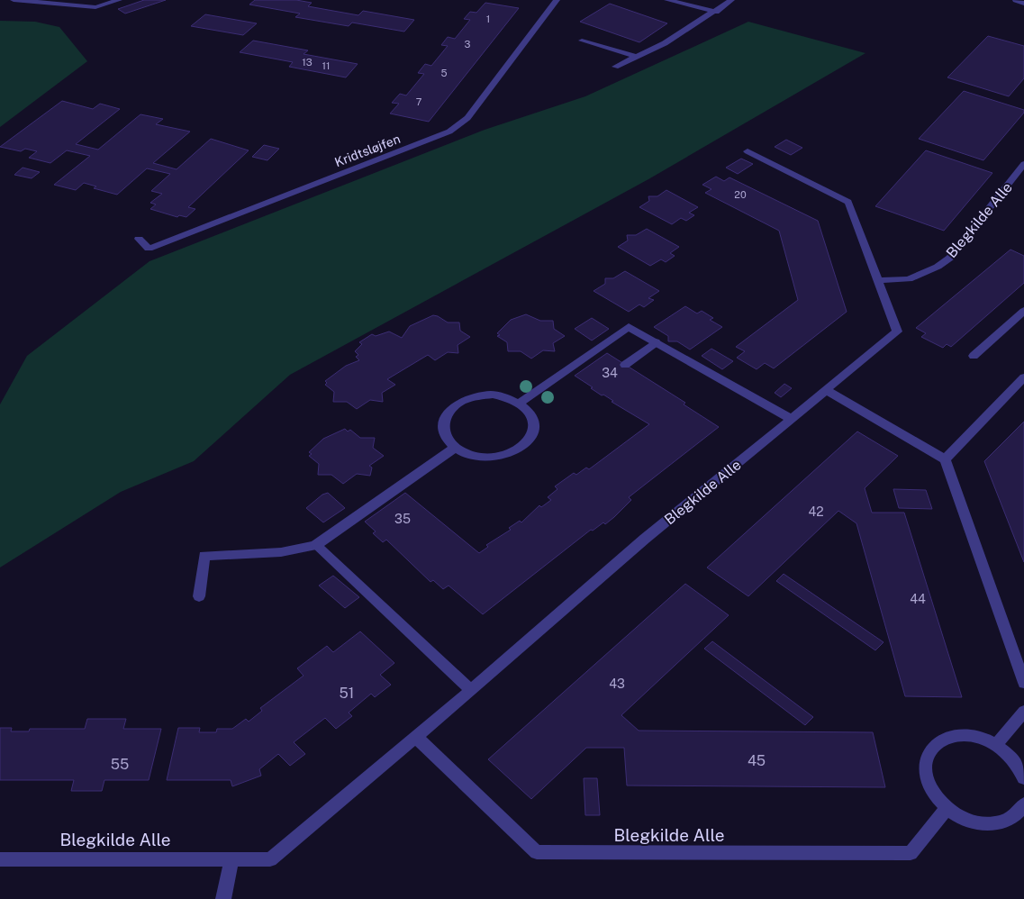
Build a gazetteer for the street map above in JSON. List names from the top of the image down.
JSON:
{
  "streets": {
    "street": ["Kridtsløjfen", "Blegkilde Alle"]
  },
  "house_numbers": [
    "1",
    "3",
    "13",
    "11",
    "5",
    "7",
    "20",
    "34",
    "42",
    "35",
    "44",
    "43",
    "51",
    "45",
    "55"
  ]
}
